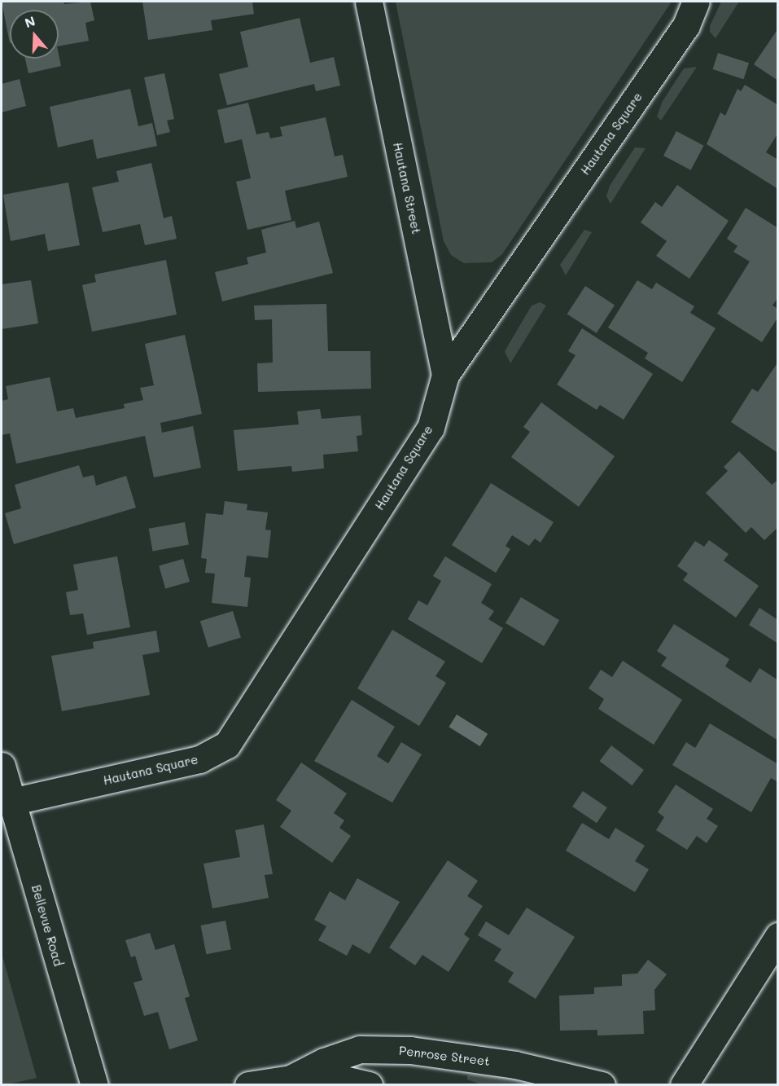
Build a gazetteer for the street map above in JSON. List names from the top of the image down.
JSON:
{
  "streets": {
    "street": [
      "Hautana Square",
      "Hautana Street",
      "Bellevue Road",
      "Penrose Street"
    ]
  },
  "crossings": [
    ["Hautana Square", "Hautana Street"],
    ["Hautana Square", "Bellevue Road"]
  ],
  "north": "top"
}
